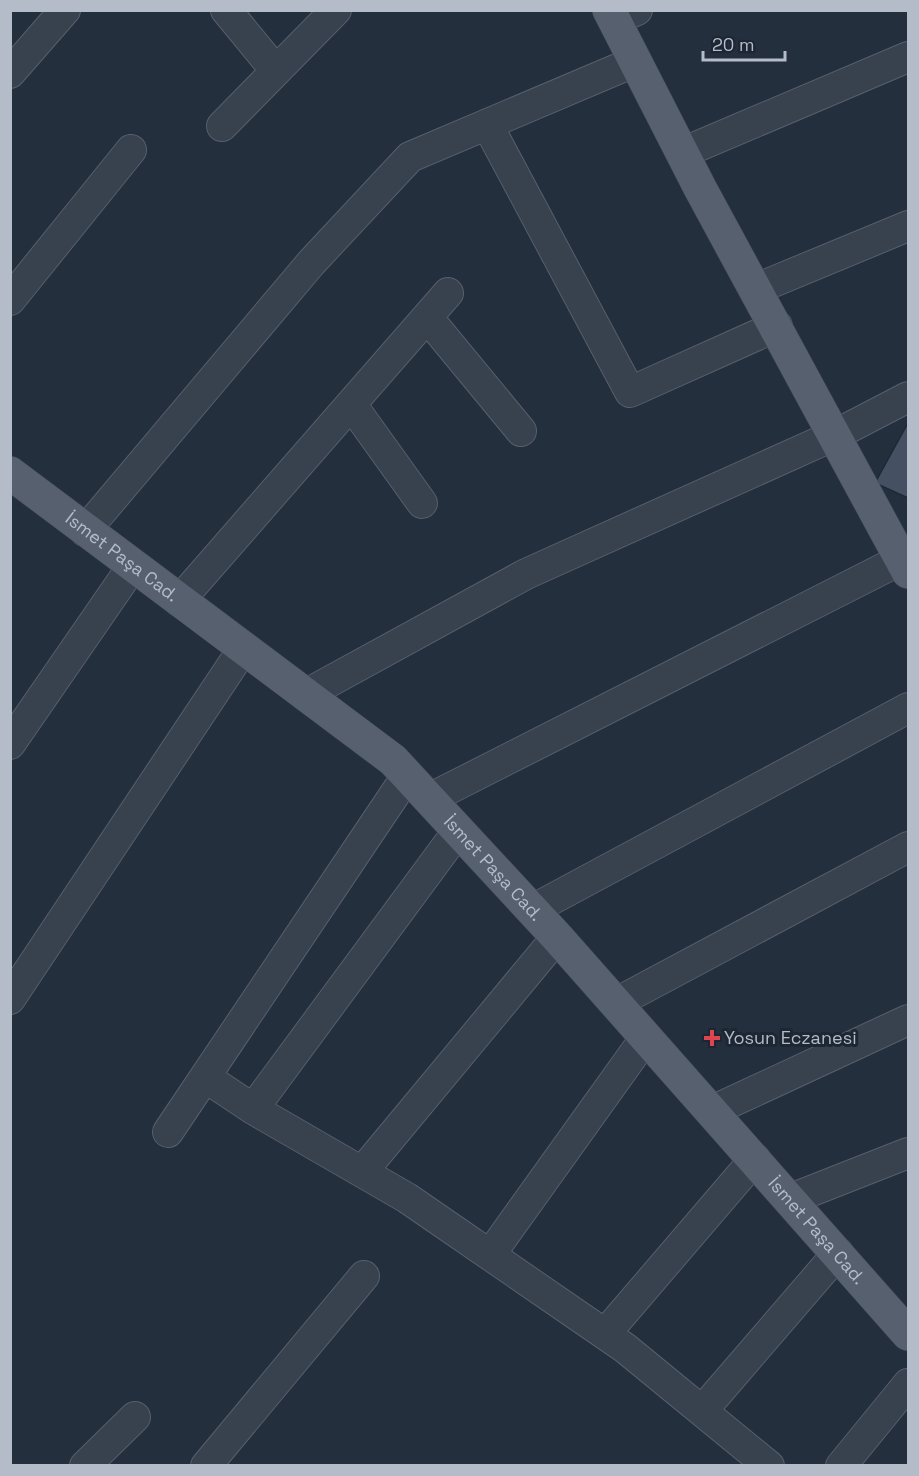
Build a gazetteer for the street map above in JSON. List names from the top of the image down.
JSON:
{
  "streets": {
    "main road": ["İsmet Paşa Cad."]
  },
  "places": {
    "health": ["Yosun Eczanesi"]
  },
  "scale_bar": "20 m"
}
